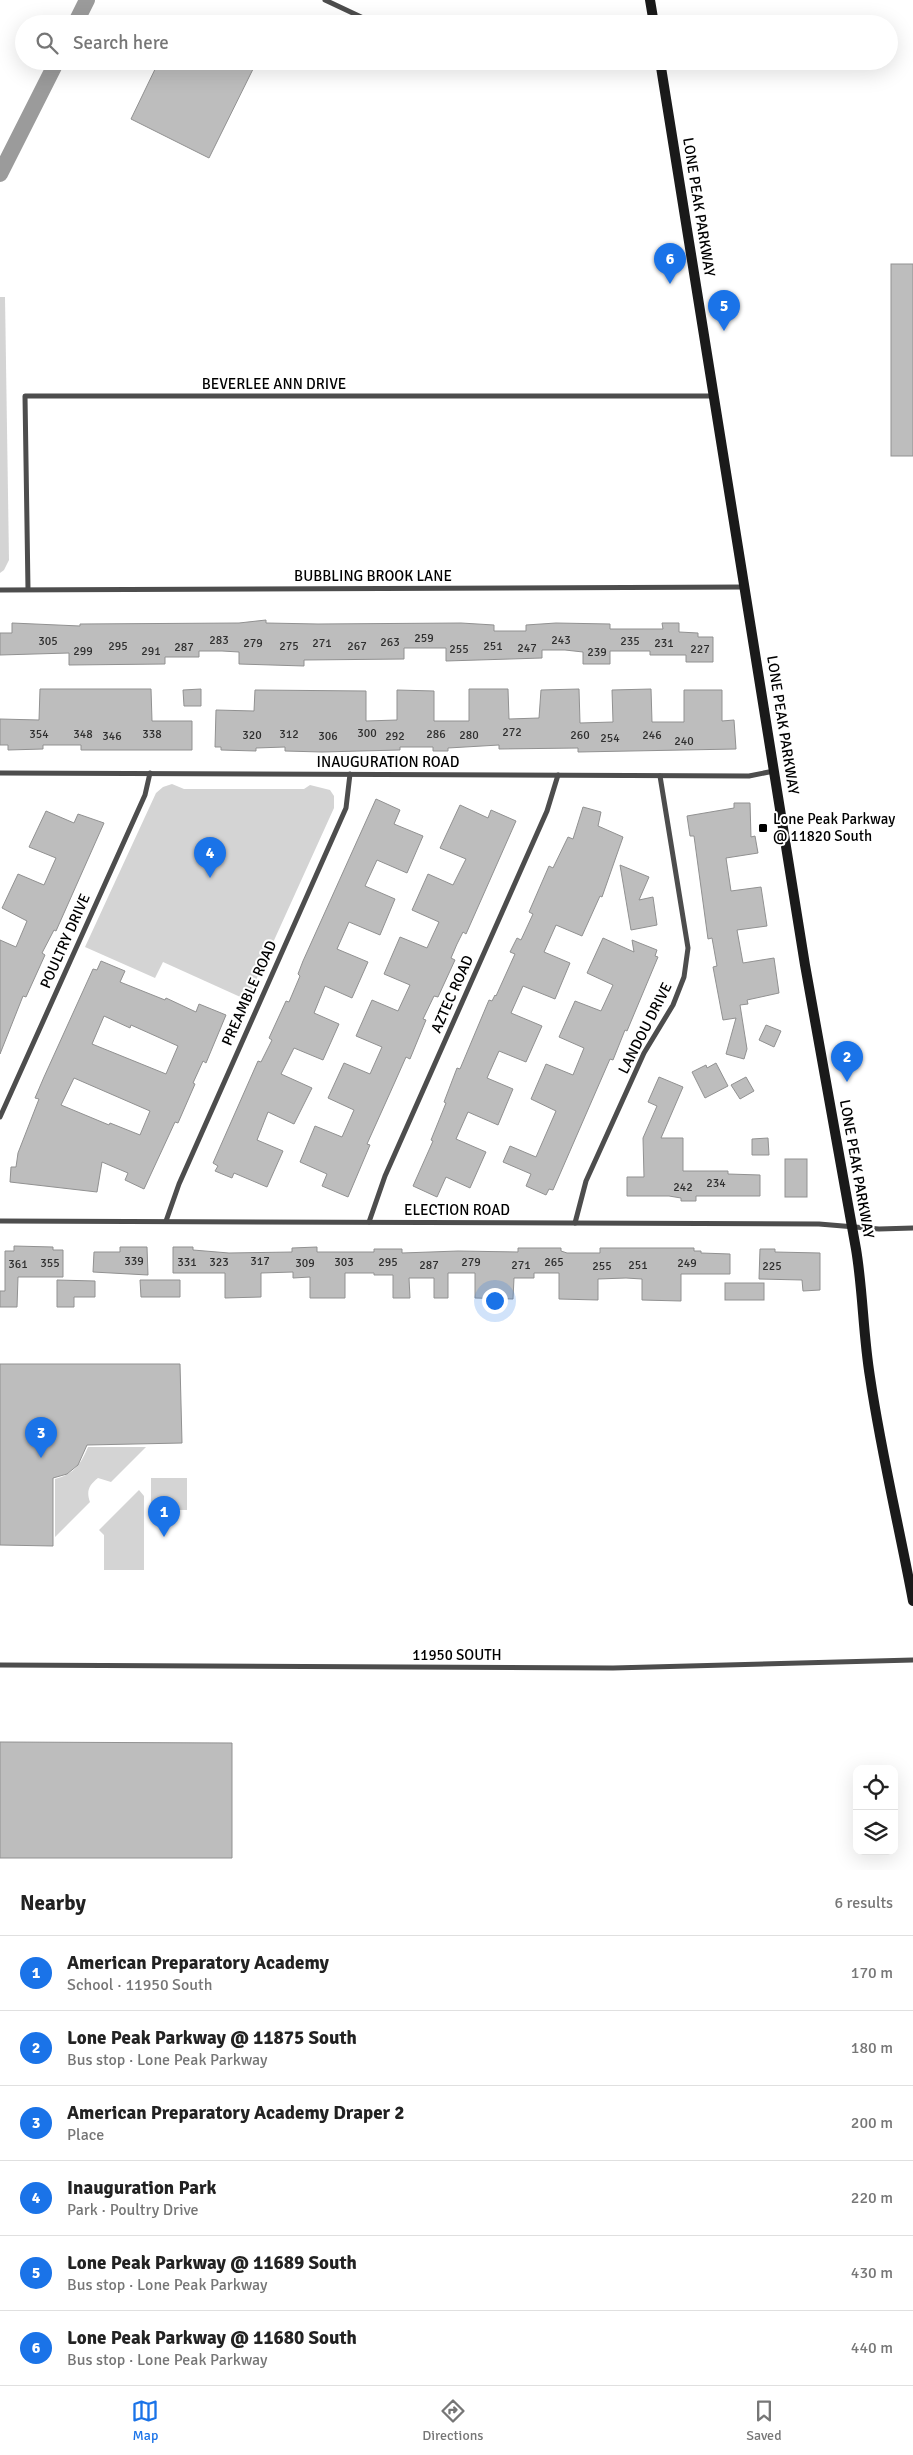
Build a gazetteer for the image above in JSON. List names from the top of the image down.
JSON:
{
  "streets": {
    "main road": ["LONE PEAK PARKWAY"],
    "street": [
      "BEVERLEE ANN DRIVE",
      "BUBBLING BROOK LANE",
      "INAUGURATION ROAD",
      "POULTRY DRIVE",
      "PREAMBLE ROAD",
      "AZTEC ROAD",
      "LANDOU DRIVE",
      "ELECTION ROAD",
      "11950 SOUTH"
    ]
  },
  "crossings": [
    ["LONE PEAK PARKWAY", "BEVERLEE ANN DRIVE"],
    ["LONE PEAK PARKWAY", "BUBBLING BROOK LANE"],
    ["LONE PEAK PARKWAY", "INAUGURATION ROAD"],
    ["LONE PEAK PARKWAY", "ELECTION ROAD"],
    ["BEVERLEE ANN DRIVE", "BUBBLING BROOK LANE"],
    ["INAUGURATION ROAD", "POULTRY DRIVE"],
    ["INAUGURATION ROAD", "PREAMBLE ROAD"],
    ["INAUGURATION ROAD", "AZTEC ROAD"],
    ["INAUGURATION ROAD", "LANDOU DRIVE"],
    ["PREAMBLE ROAD", "ELECTION ROAD"],
    ["AZTEC ROAD", "ELECTION ROAD"],
    ["LANDOU DRIVE", "ELECTION ROAD"]
  ],
  "places": {
    "transit": ["Lone Peak Parkway @ 11820 South"]
  },
  "house_numbers": [
    "259",
    "283",
    "243",
    "305",
    "235",
    "263",
    "279",
    "271",
    "231",
    "295",
    "275",
    "267",
    "251",
    "287",
    "247",
    "255",
    "227",
    "299",
    "291",
    "239",
    "272",
    "300",
    "354",
    "348",
    "338",
    "312",
    "286",
    "320",
    "280",
    "260",
    "246",
    "346",
    "306",
    "292",
    "254",
    "240",
    "234",
    "242",
    "339",
    "317",
    "331",
    "323",
    "303",
    "295",
    "279",
    "265",
    "355",
    "309",
    "249",
    "361",
    "287",
    "271",
    "251",
    "255",
    "225"
  ],
  "page": {
    "search": "Search here",
    "pins": [
      "6",
      "5",
      "4",
      "2",
      "3",
      "1"
    ],
    "heading": ["Nearby", "6 results"],
    "list": [
      {
        "mark": "1",
        "name": "American Preparatory Academy",
        "note": "School · 11950 South",
        "value": "170 m"
      },
      {
        "mark": "2",
        "name": "Lone Peak Parkway @ 11875 South",
        "note": "Bus stop · Lone Peak Parkway",
        "value": "180 m"
      },
      {
        "mark": "3",
        "name": "American Preparatory Academy Draper 2",
        "note": "Place",
        "value": "200 m"
      },
      {
        "mark": "4",
        "name": "Inauguration Park",
        "note": "Park · Poultry Drive",
        "value": "220 m"
      },
      {
        "mark": "5",
        "name": "Lone Peak Parkway @ 11689 South",
        "note": "Bus stop · Lone Peak Parkway",
        "value": "430 m"
      },
      {
        "mark": "6",
        "name": "Lone Peak Parkway @ 11680 South",
        "note": "Bus stop · Lone Peak Parkway",
        "value": "440 m"
      }
    ],
    "nav": ["Map", "Directions", "Saved"]
  }
}
